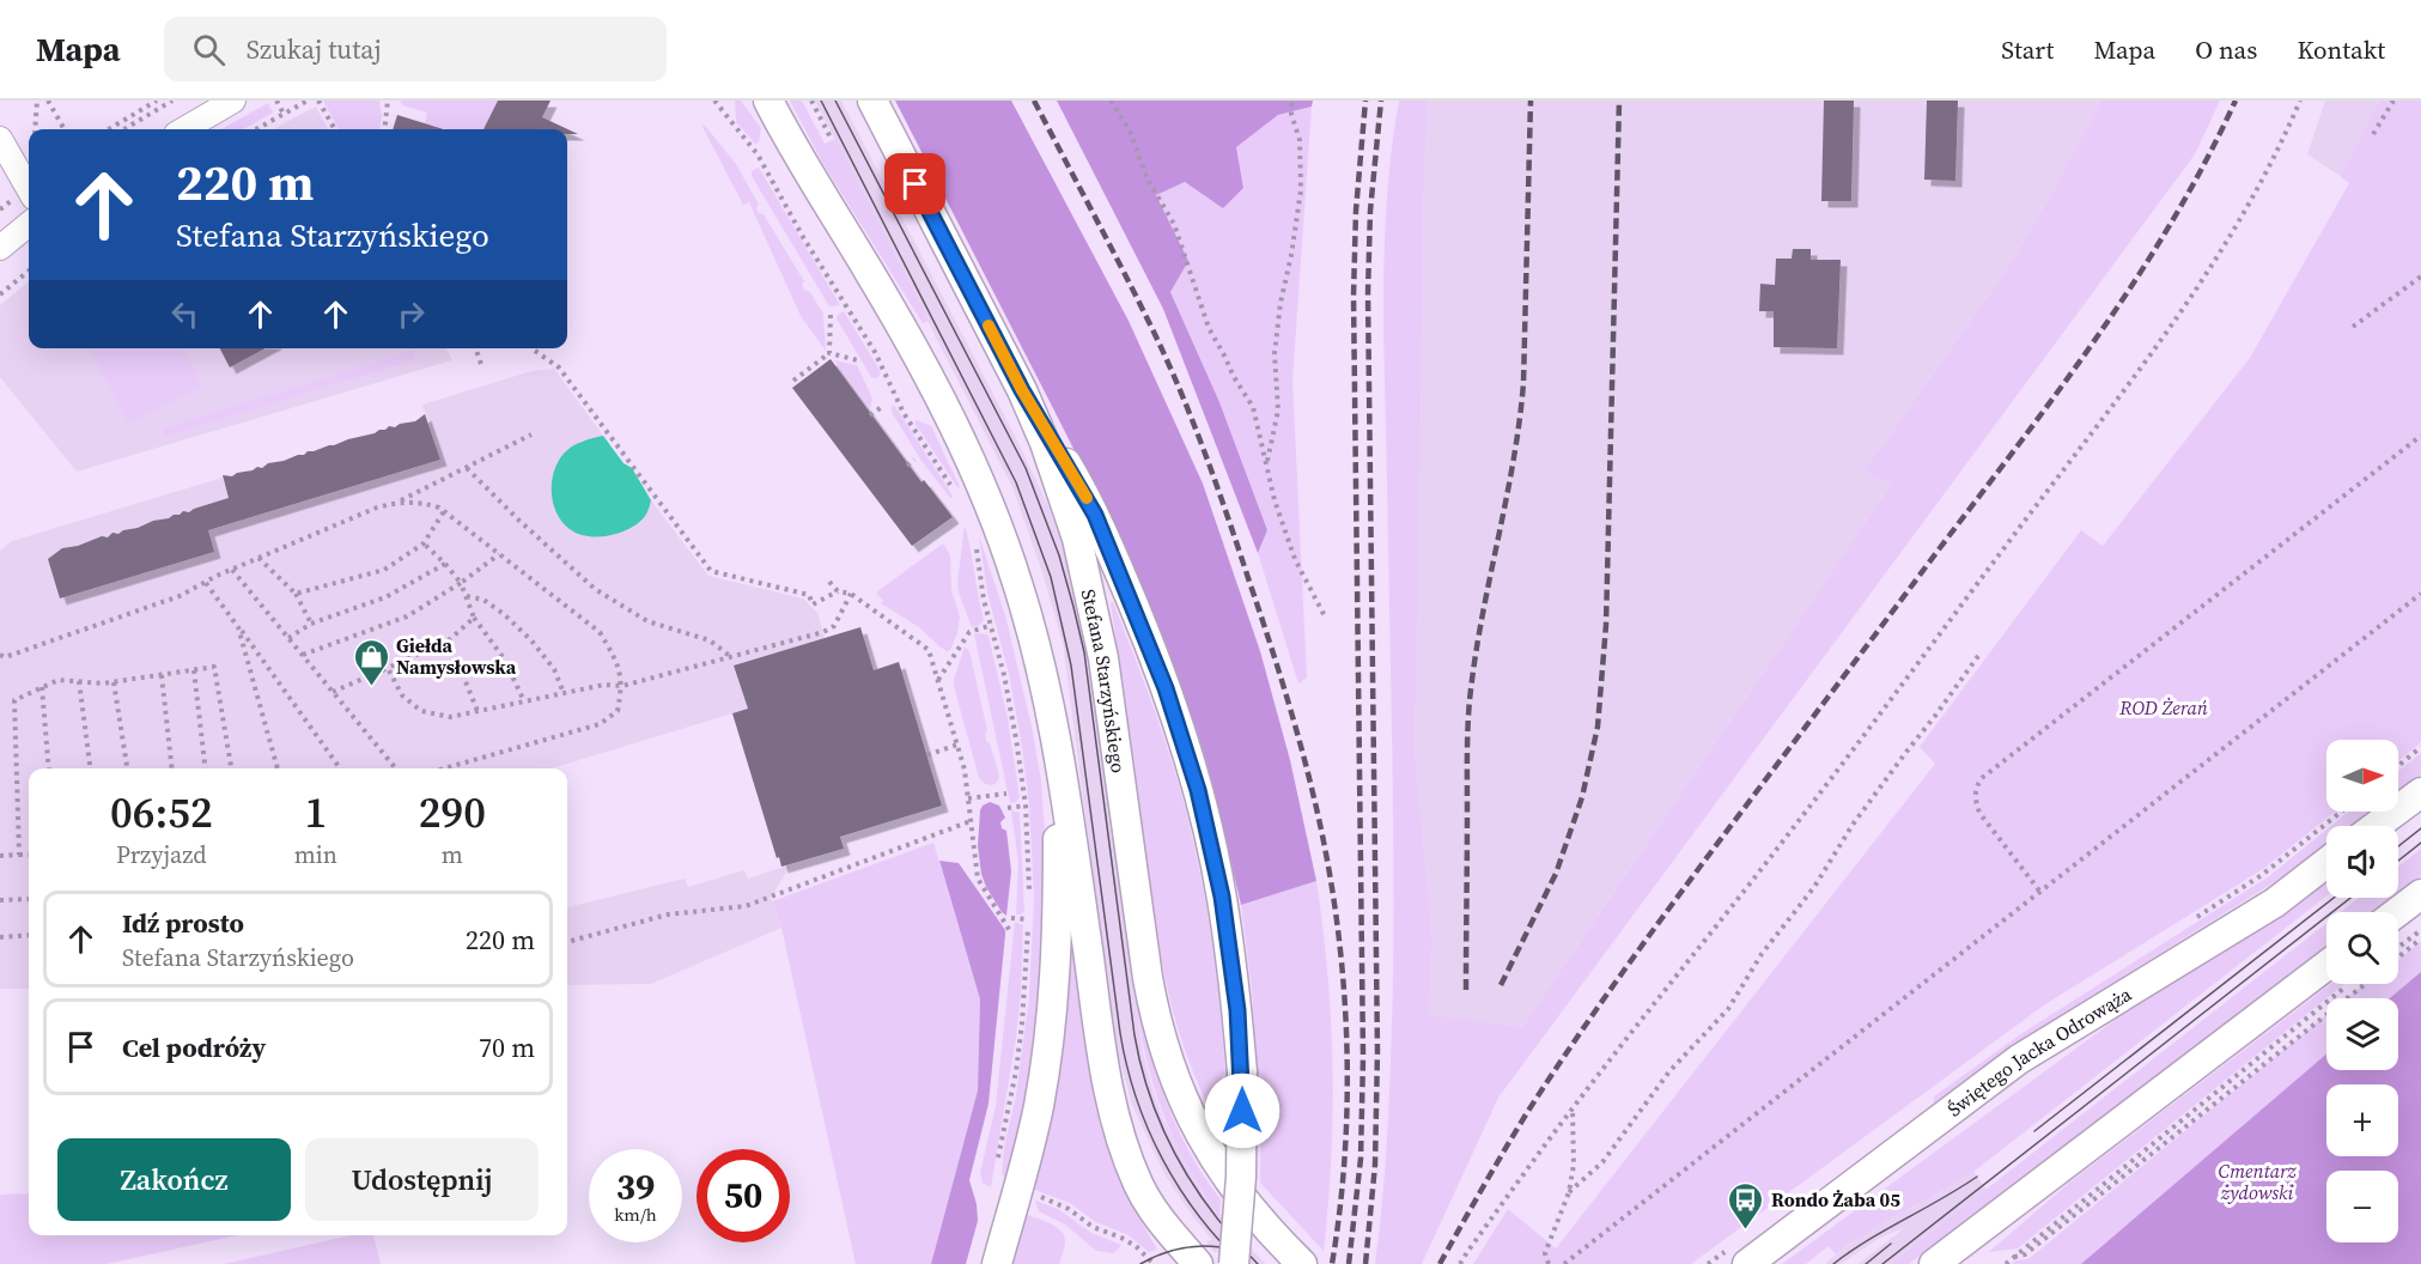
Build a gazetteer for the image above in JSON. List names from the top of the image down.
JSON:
{
  "streets": {
    "main road": ["Stefana Starzyńskiego", "Świętego Jacka Odrowąża"]
  },
  "parks": ["ROD Żerań", "Cmentarz żydowski"],
  "places": {
    "shop": ["Giełda Namysłowska"],
    "bus stop": ["Rondo Żaba 05"]
  },
  "north": "right",
  "page": {
    "header": "Mapa",
    "search": "Szukaj tutaj",
    "nav": [
      "Start",
      "Mapa",
      "O nas",
      "Kontakt"
    ],
    "turn": ["220 m", "Stefana Starzyńskiego"],
    "map_buttons": ["+", "−"],
    "eta": [
      "06:52",
      "Przyjazd",
      "1",
      "min",
      "290",
      "m"
    ],
    "list": [
      {
        "name": "Idź prosto",
        "note": "Stefana Starzyńskiego",
        "value": "220 m"
      },
      {
        "name": "Cel podróży",
        "value": "70 m"
      }
    ],
    "buttons": ["Zakończ", "Udostępnij"],
    "speed": "39 km/h",
    "limit": "50"
  }
}
